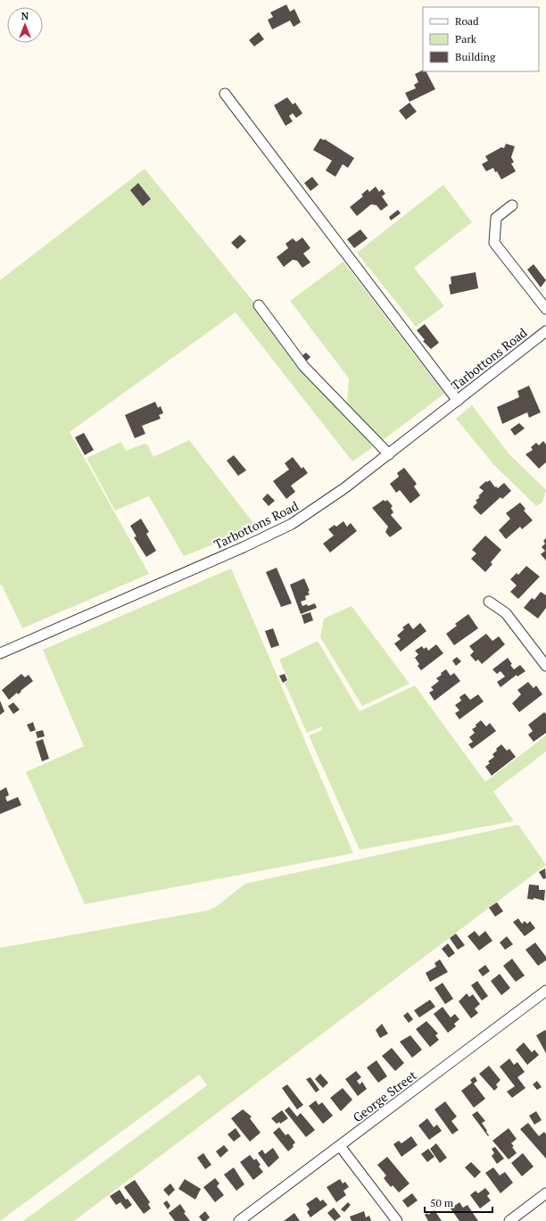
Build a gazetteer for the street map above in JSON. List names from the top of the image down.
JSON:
{
  "streets": {
    "street": ["Tarbottons Road", "George Street"]
  },
  "legend": ["Road", "Park", "Building"],
  "scale_bar": "50 m",
  "north": "top"
}
